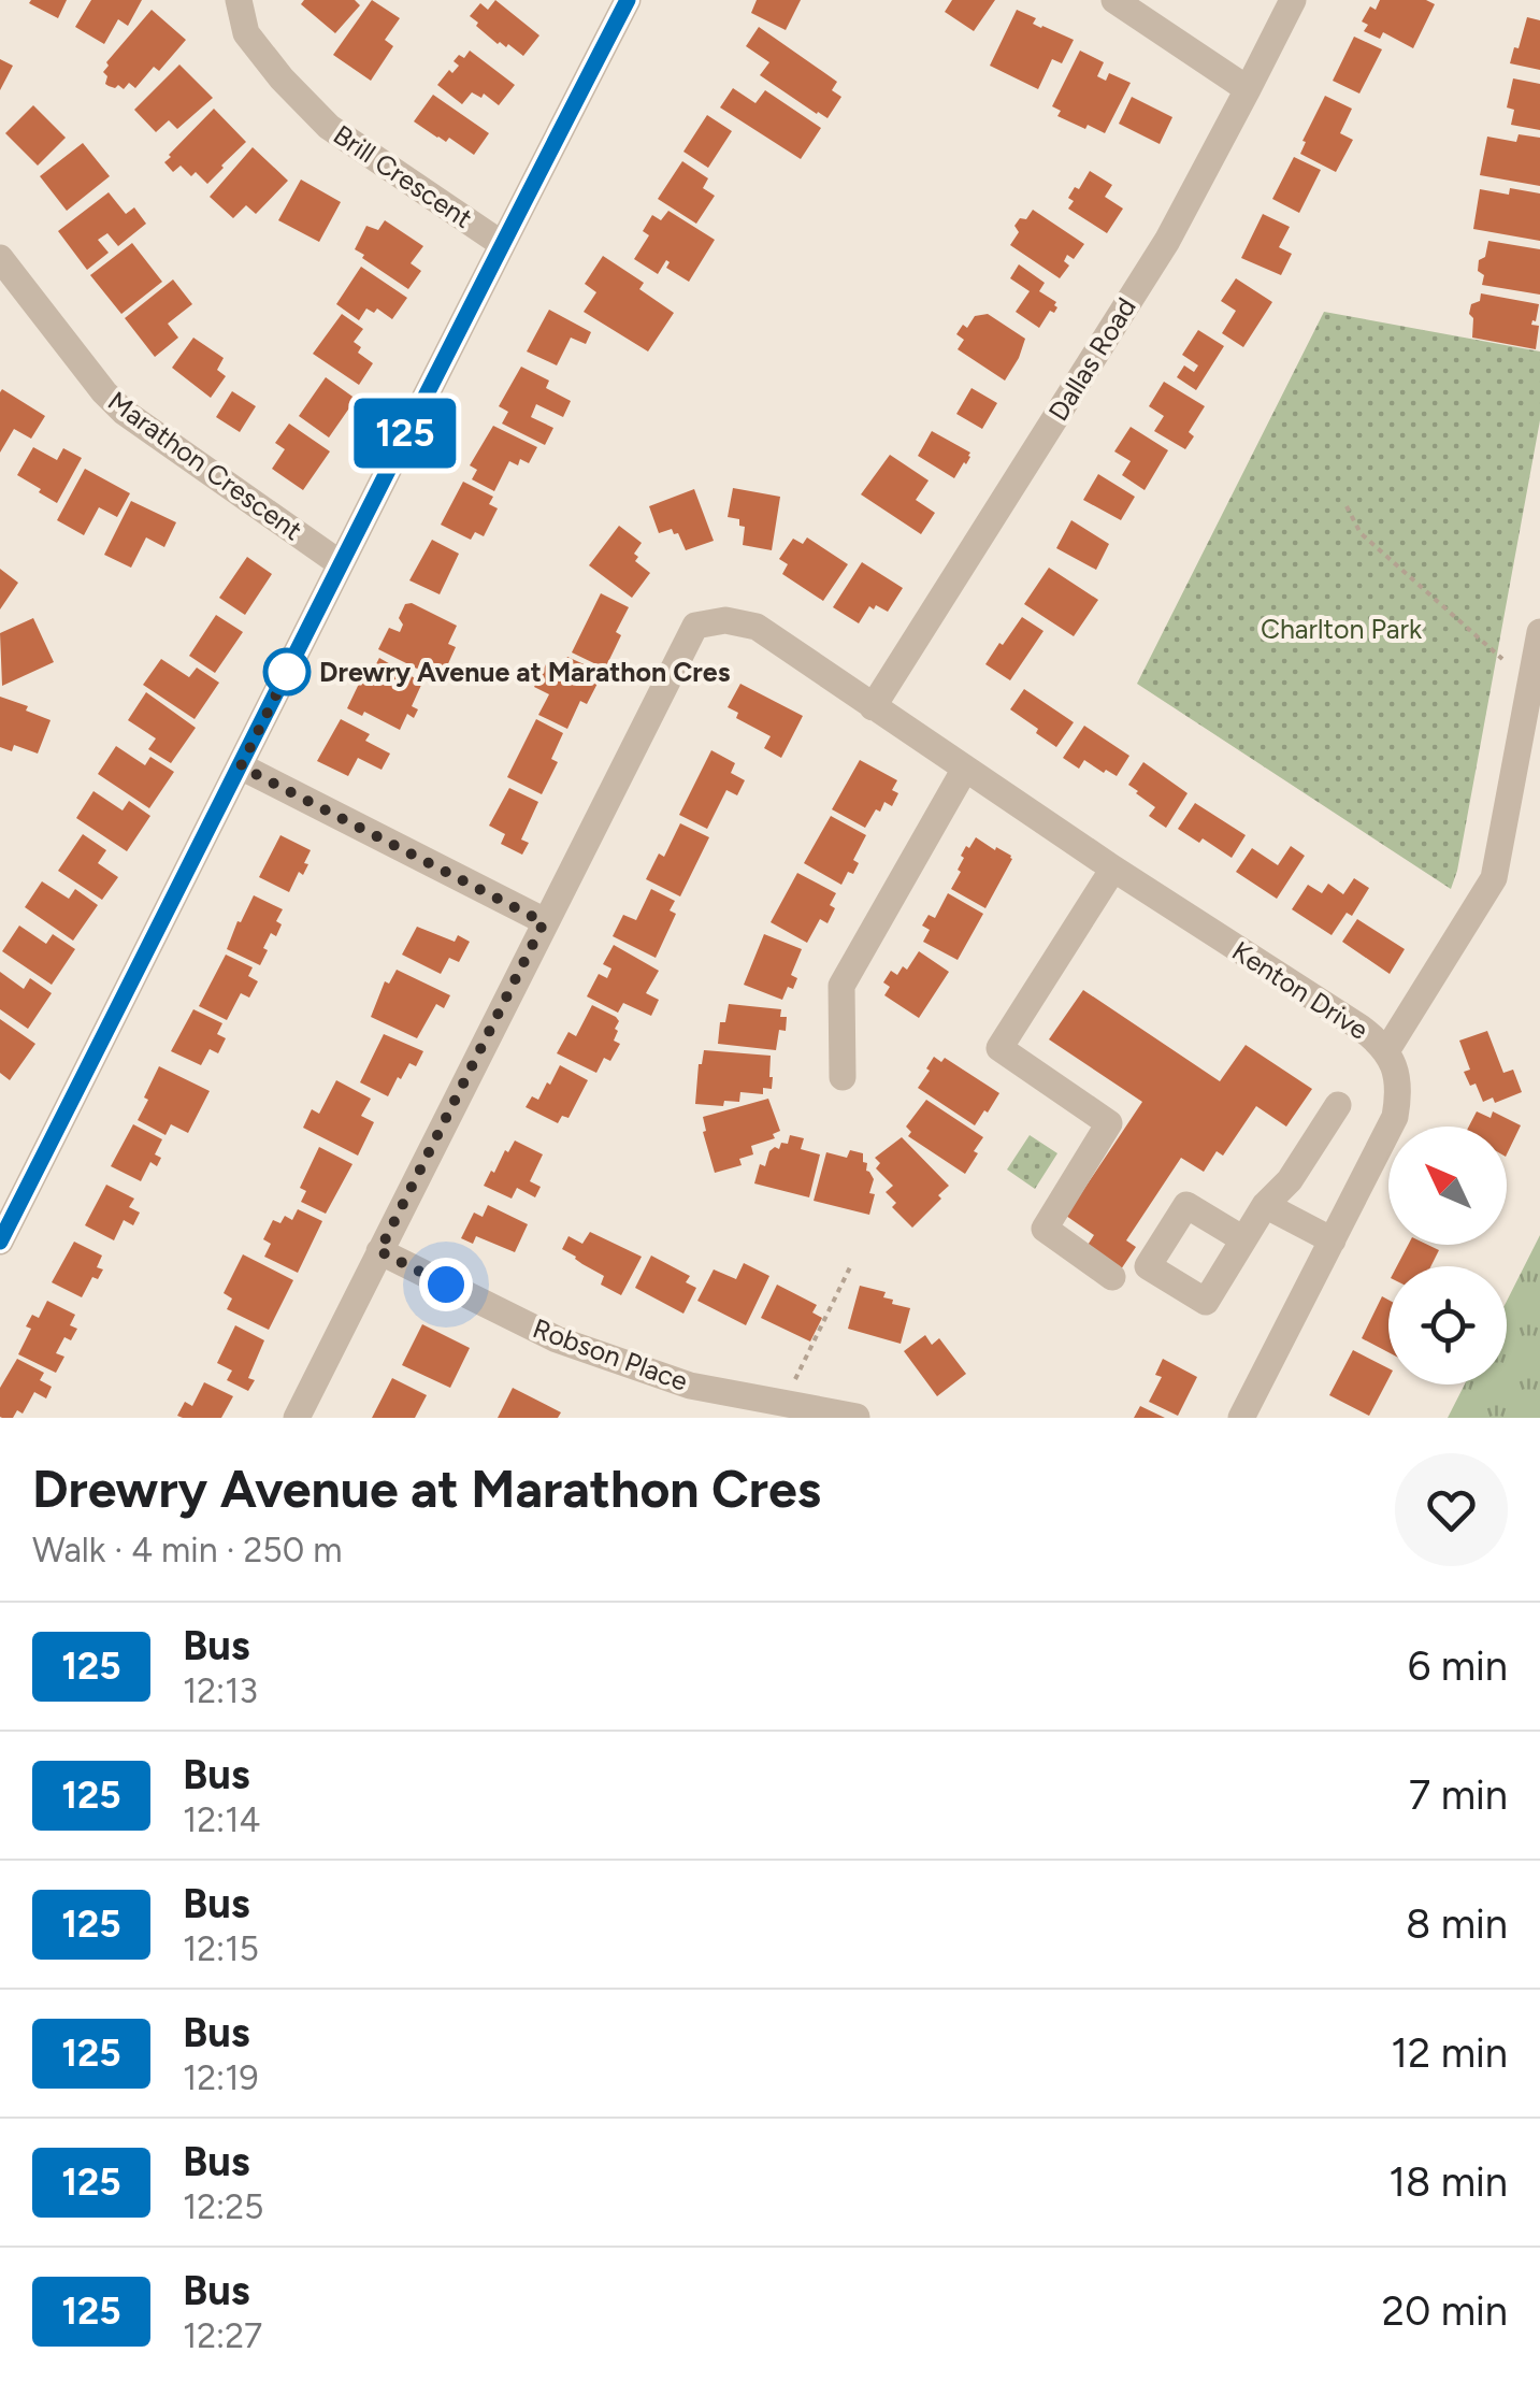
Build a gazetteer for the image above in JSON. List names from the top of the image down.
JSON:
{
  "streets": {
    "street": [
      "Brill Crescent",
      "Dallas Road",
      "Marathon Crescent",
      "Kenton Drive",
      "Robson Place"
    ]
  },
  "crossings": [
    ["Dallas Road", "Kenton Drive"]
  ],
  "parks": ["Charlton Park"],
  "places": ["Drewry Avenue at Marathon Cres"],
  "lines": ["bus line 125"],
  "north": "top left",
  "page": {
    "on_map": "125",
    "heading": ["Drewry Avenue at Marathon Cres", "Walk · 4 min · 250 m"],
    "list": [
      {
        "mark": "125",
        "name": "Bus",
        "note": "12:13",
        "value": "6 min"
      },
      {
        "mark": "125",
        "name": "Bus",
        "note": "12:14",
        "value": "7 min"
      },
      {
        "mark": "125",
        "name": "Bus",
        "note": "12:15",
        "value": "8 min"
      },
      {
        "mark": "125",
        "name": "Bus",
        "note": "12:19",
        "value": "12 min"
      },
      {
        "mark": "125",
        "name": "Bus",
        "note": "12:25",
        "value": "18 min"
      },
      {
        "mark": "125",
        "name": "Bus",
        "note": "12:27",
        "value": "20 min"
      }
    ]
  }
}
